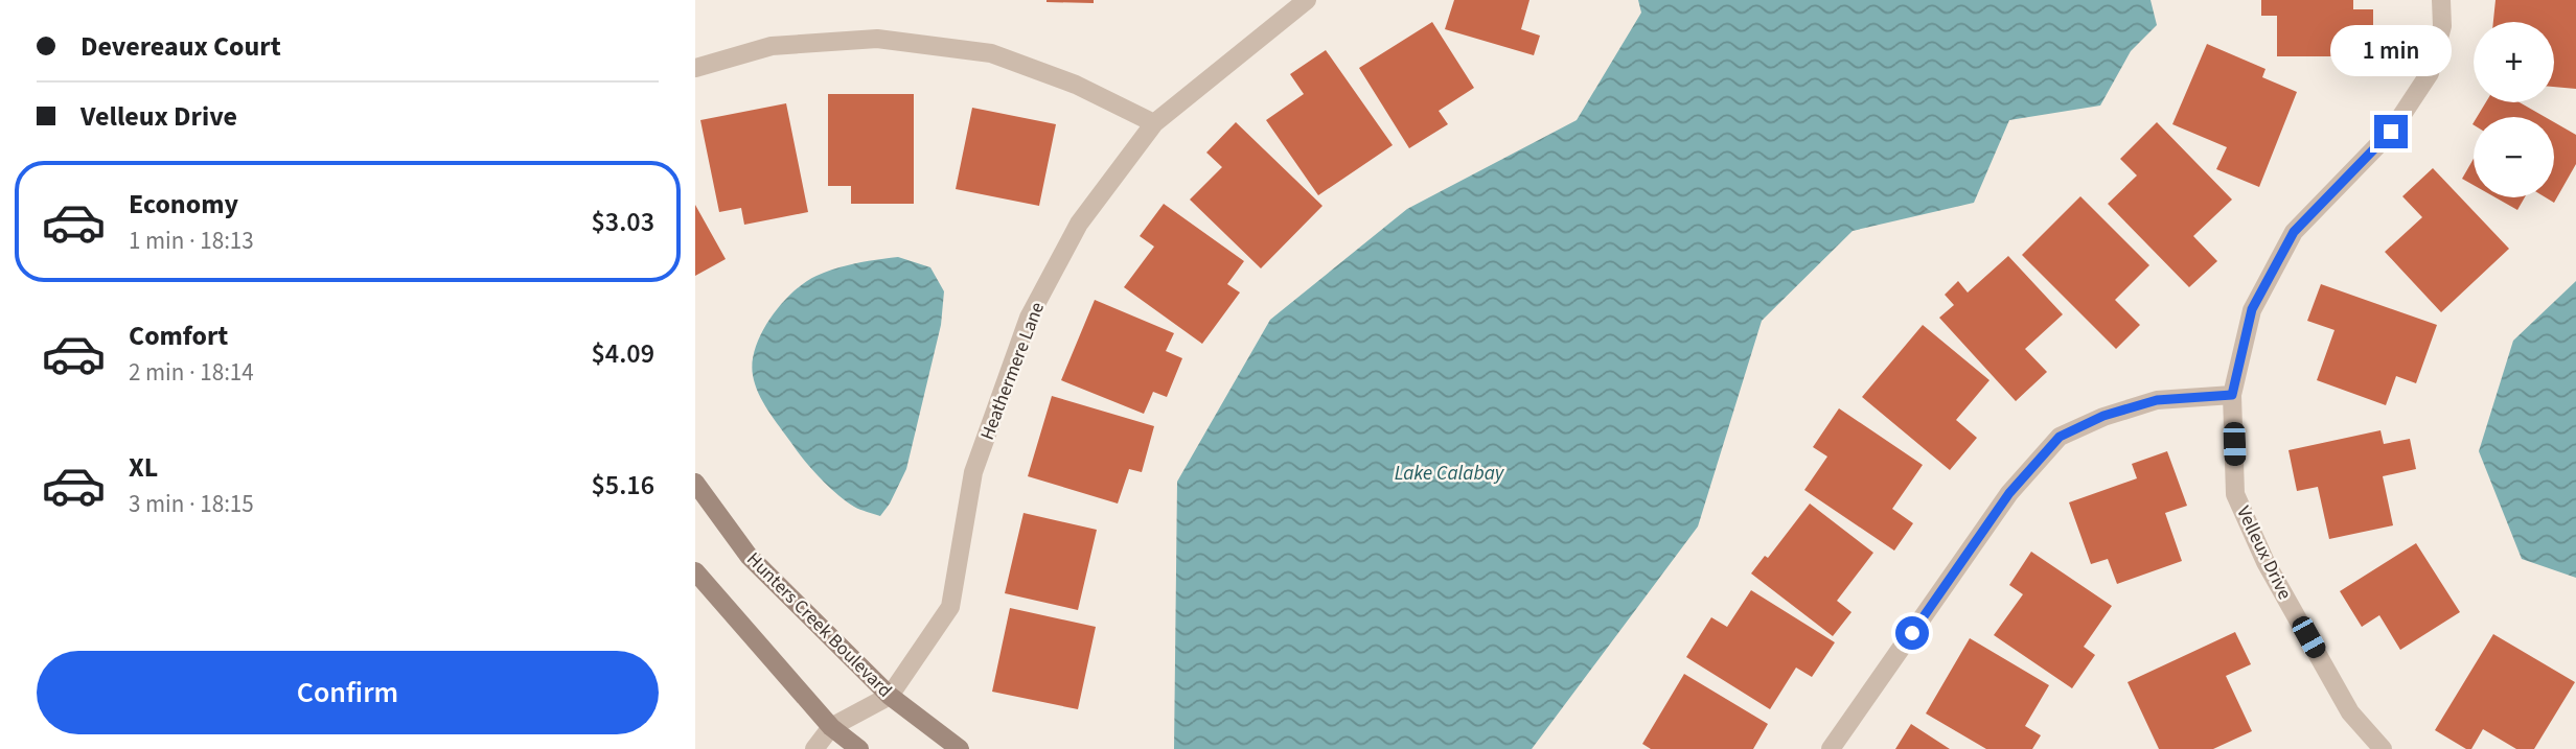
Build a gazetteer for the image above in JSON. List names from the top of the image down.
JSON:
{
  "streets": {
    "street": ["Heathermere Lane", "Velleux Drive", "Hunters Creek Boulevard"]
  },
  "crossings": [
    ["Heathermere Lane", "Hunters Creek Boulevard"]
  ],
  "water": ["Lake Calabay"],
  "page": {
    "banner": ["Devereaux Court", "Velleux Drive"],
    "map_buttons": ["+", "−"],
    "bubble": "1 min",
    "list": [
      {
        "name": "Economy",
        "note": "1 min · 18:13",
        "value": "$3.03"
      },
      {
        "name": "Comfort",
        "note": "2 min · 18:14",
        "value": "$4.09"
      },
      {
        "name": "XL",
        "note": "3 min · 18:15",
        "value": "$5.16"
      }
    ],
    "buttons": "Confirm"
  }
}
